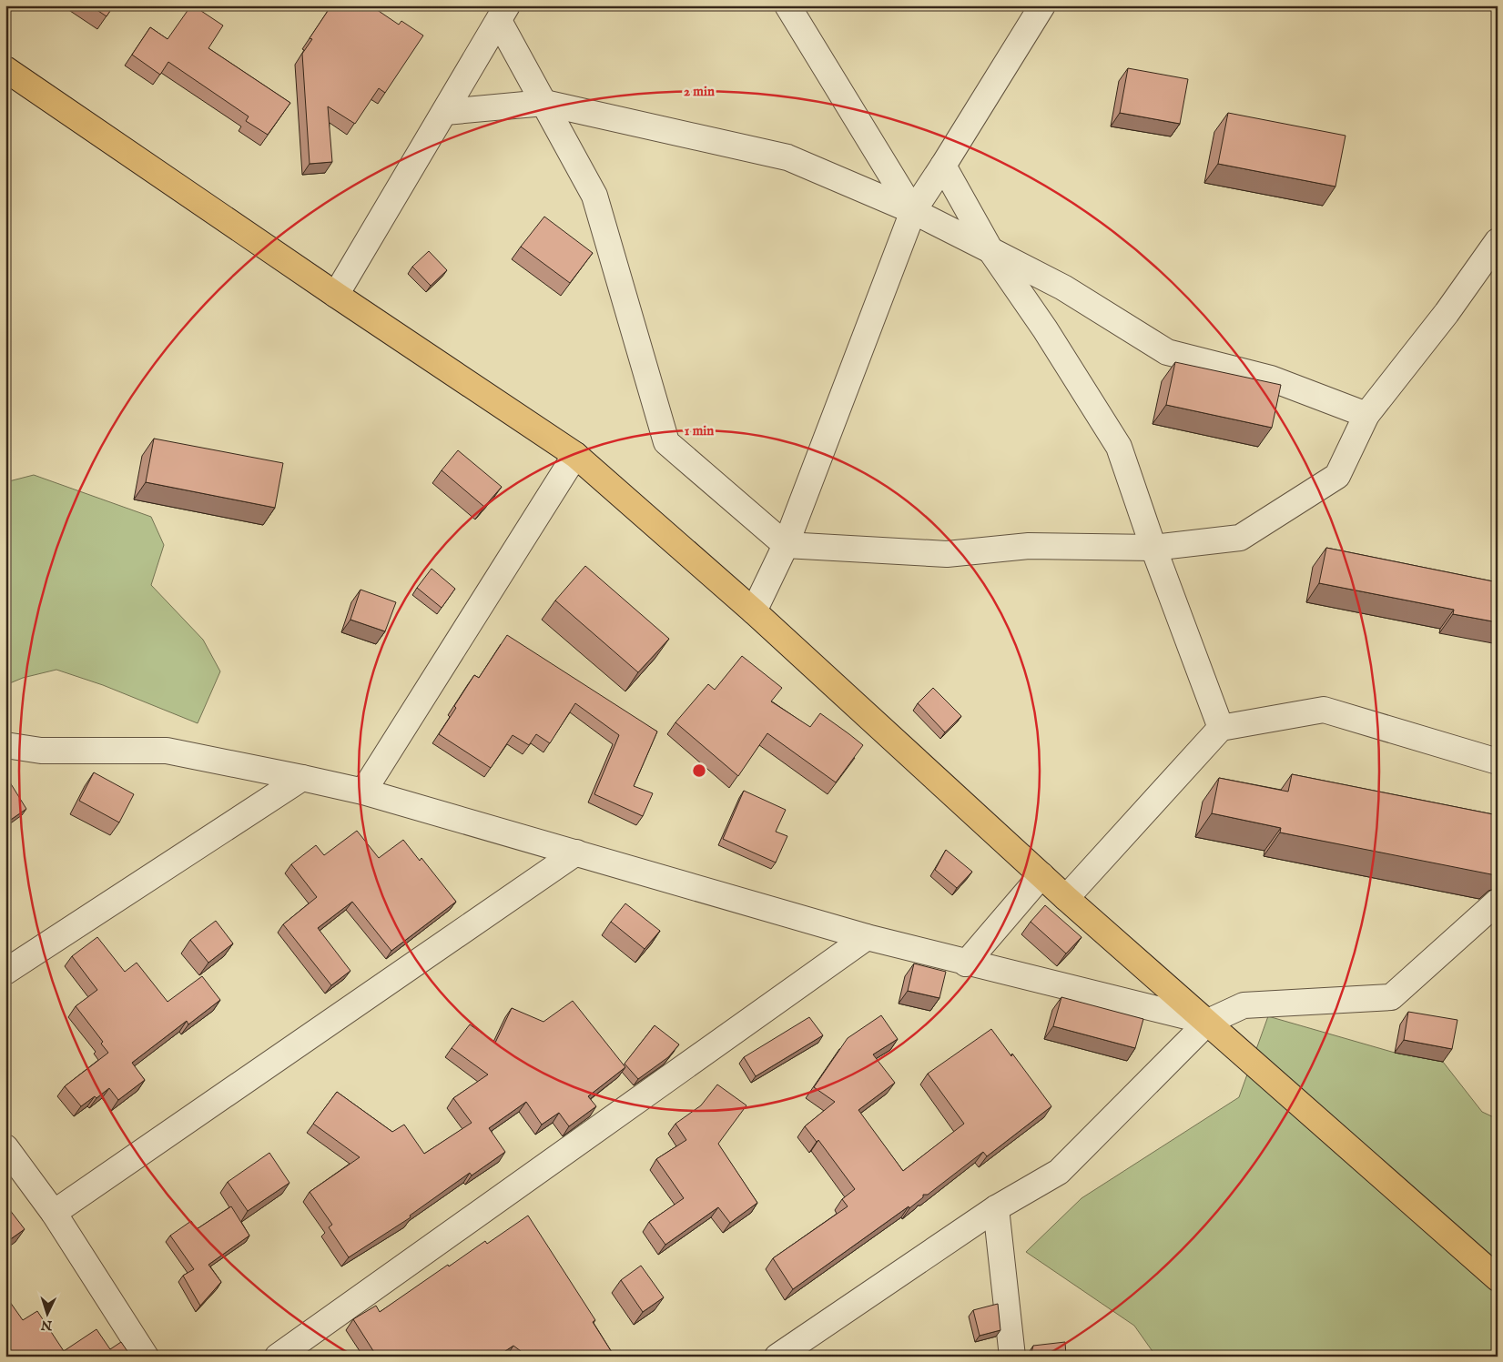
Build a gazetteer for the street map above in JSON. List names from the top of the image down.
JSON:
{
  "north": "bottom",
  "rings": ["2 min", "1 min"]
}
